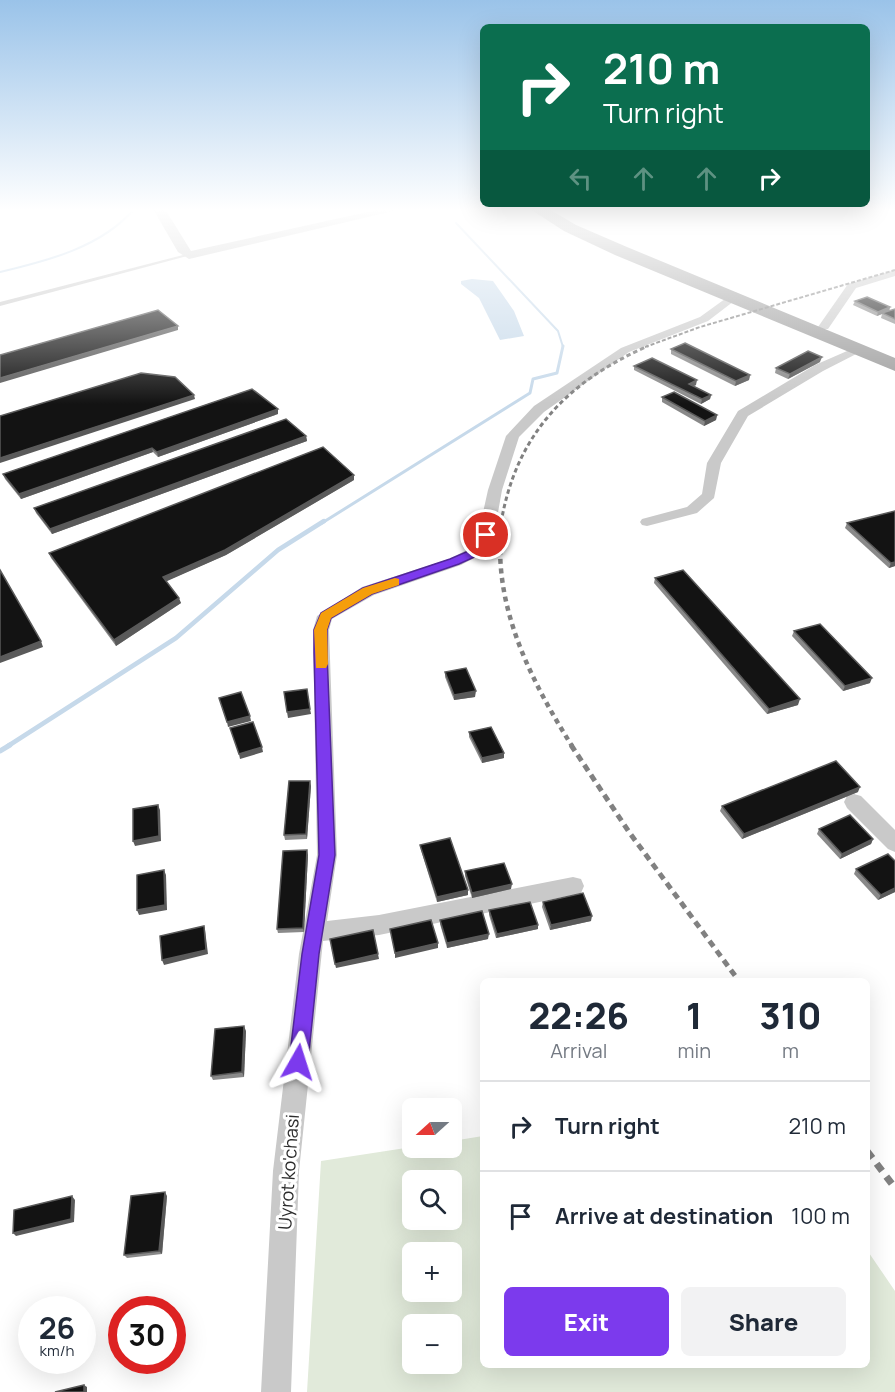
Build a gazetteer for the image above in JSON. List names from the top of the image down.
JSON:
{
  "streets": {
    "street": ["Uyrot ko'chasi"]
  },
  "north": "left",
  "page": {
    "turn": ["210 m", "Turn right"],
    "eta": [
      "22:26",
      "Arrival",
      "1",
      "min",
      "310",
      "m"
    ],
    "list": [
      {
        "name": "Turn right",
        "value": "210 m"
      },
      {
        "name": "Arrive at destination",
        "value": "100 m"
      }
    ],
    "map_buttons": ["+", "−"],
    "buttons": ["Exit", "Share"],
    "speed": "26 km/h",
    "limit": "30"
  }
}
